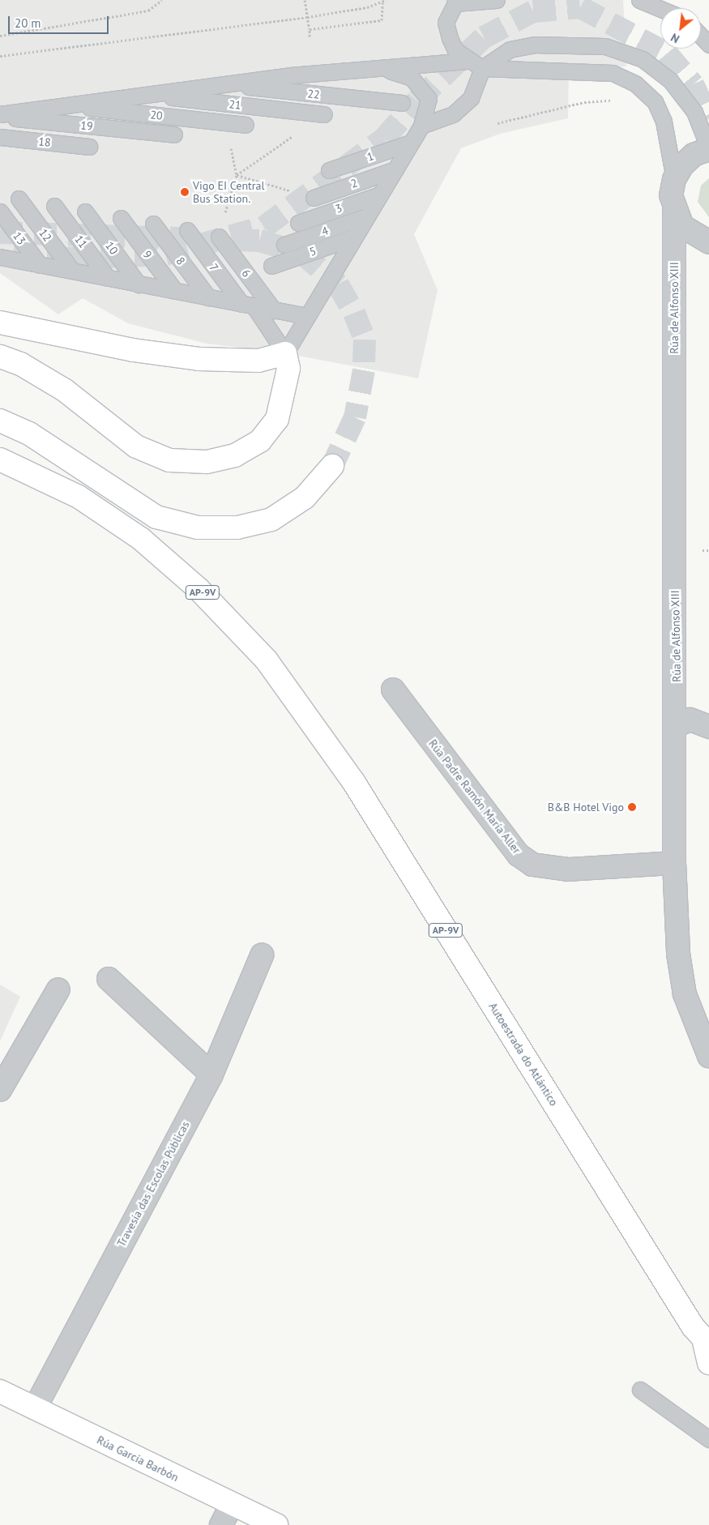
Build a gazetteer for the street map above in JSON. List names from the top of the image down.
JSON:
{
  "streets": {
    "main road": ["AP-9V", "Autoestrada do Atlántico", "Rúa García Barbón"],
    "street": ["Rúa de Alfonso XIII", "Rúa Padre Ramón María Aller", "Travesía das Escolas Públicas"],
    "lane": [
      "22",
      "21",
      "20",
      "19",
      "18",
      "1",
      "2",
      "3",
      "4",
      "12",
      "13",
      "11",
      "10",
      "5",
      "9",
      "8",
      "7",
      "6"
    ]
  },
  "crossings": [
    ["Rúa de Alfonso XIII", "Rúa Padre Ramón María Aller"],
    ["Travesía das Escolas Públicas", "Rúa García Barbón"]
  ],
  "places": ["Vigo EI Central Bus Station.", "B&B Hotel Vigo"],
  "scale_bar": "20 m",
  "north": "bottom left"
}
